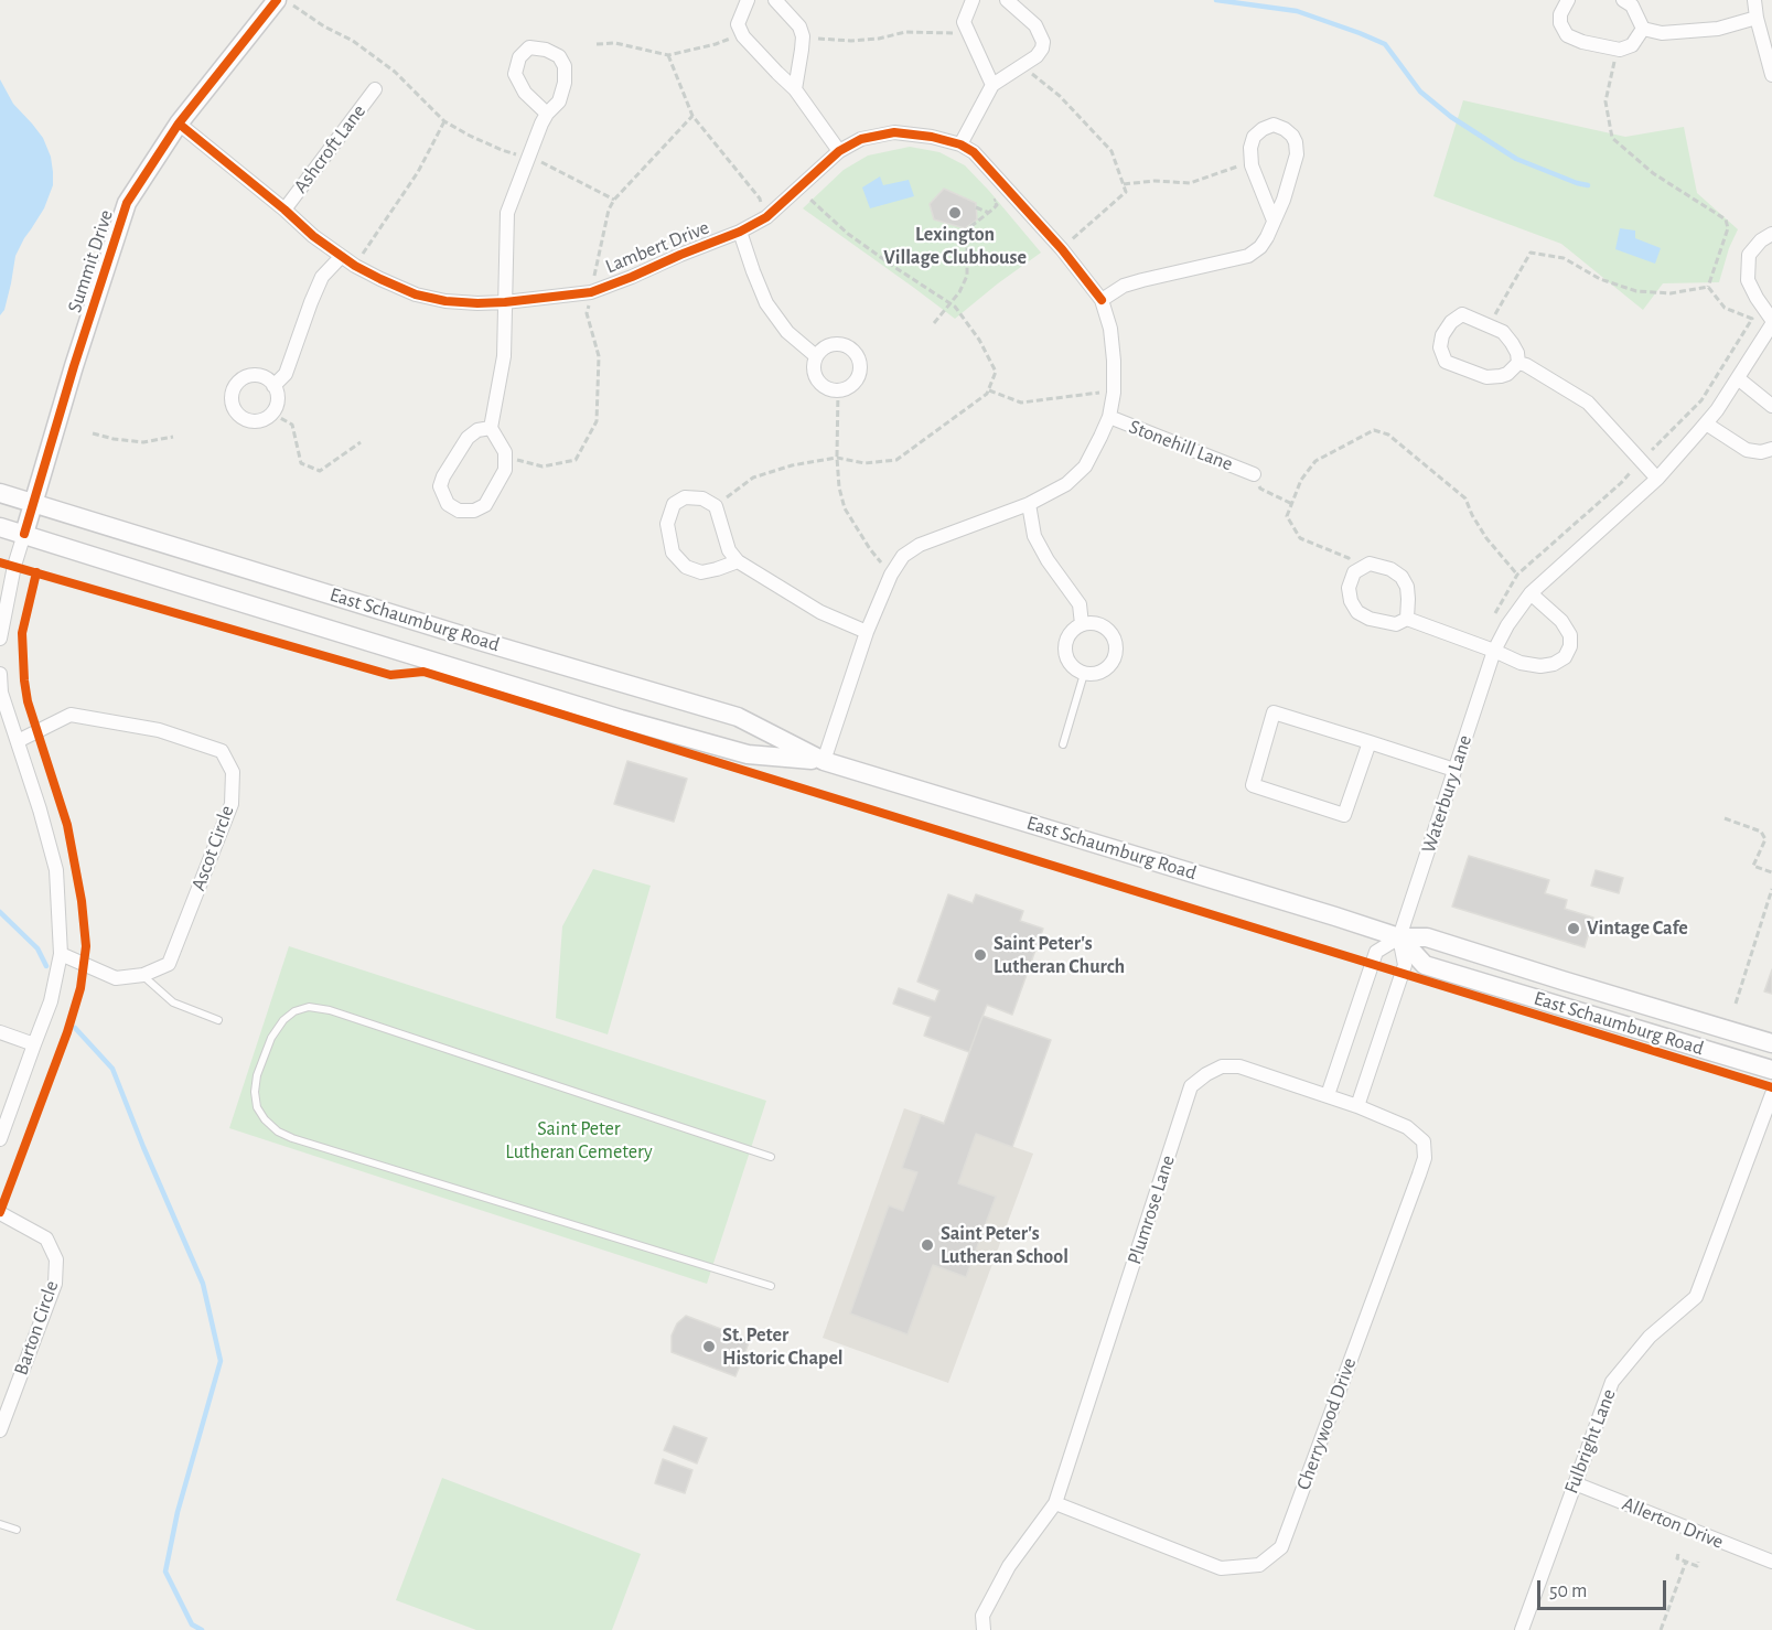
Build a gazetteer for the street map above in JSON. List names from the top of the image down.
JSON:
{
  "streets": {
    "main road": ["Summit Drive", "East Schaumburg Road"],
    "street": [
      "Ashcroft Lane",
      "Lambert Drive",
      "Stonehill Lane",
      "Waterbury Lane",
      "Ascot Circle",
      "Plumrose Lane",
      "Barton Circle",
      "Cherrywood Drive",
      "Fulbright Lane",
      "Allerton Drive"
    ]
  },
  "crossings": [
    ["Ashcroft Lane", "Lambert Drive"],
    ["Lambert Drive", "Summit Drive"],
    ["Lambert Drive", "Stonehill Lane"],
    ["Lambert Drive", "East Schaumburg Road"],
    ["Summit Drive", "East Schaumburg Road"],
    ["East Schaumburg Road", "Waterbury Lane"],
    ["Waterbury Lane", "Plumrose Lane"],
    ["Waterbury Lane", "Cherrywood Drive"],
    ["Plumrose Lane", "Cherrywood Drive"],
    ["Fulbright Lane", "Allerton Drive"]
  ],
  "parks": ["Saint Peter Lutheran Cemetery"],
  "places": [
    "Lexington Village Clubhouse",
    "Vintage Cafe",
    "Saint Peter's Lutheran Church",
    "Saint Peter's Lutheran School",
    "St. Peter Historic Chapel"
  ],
  "scale_bar": "50 m"
}
